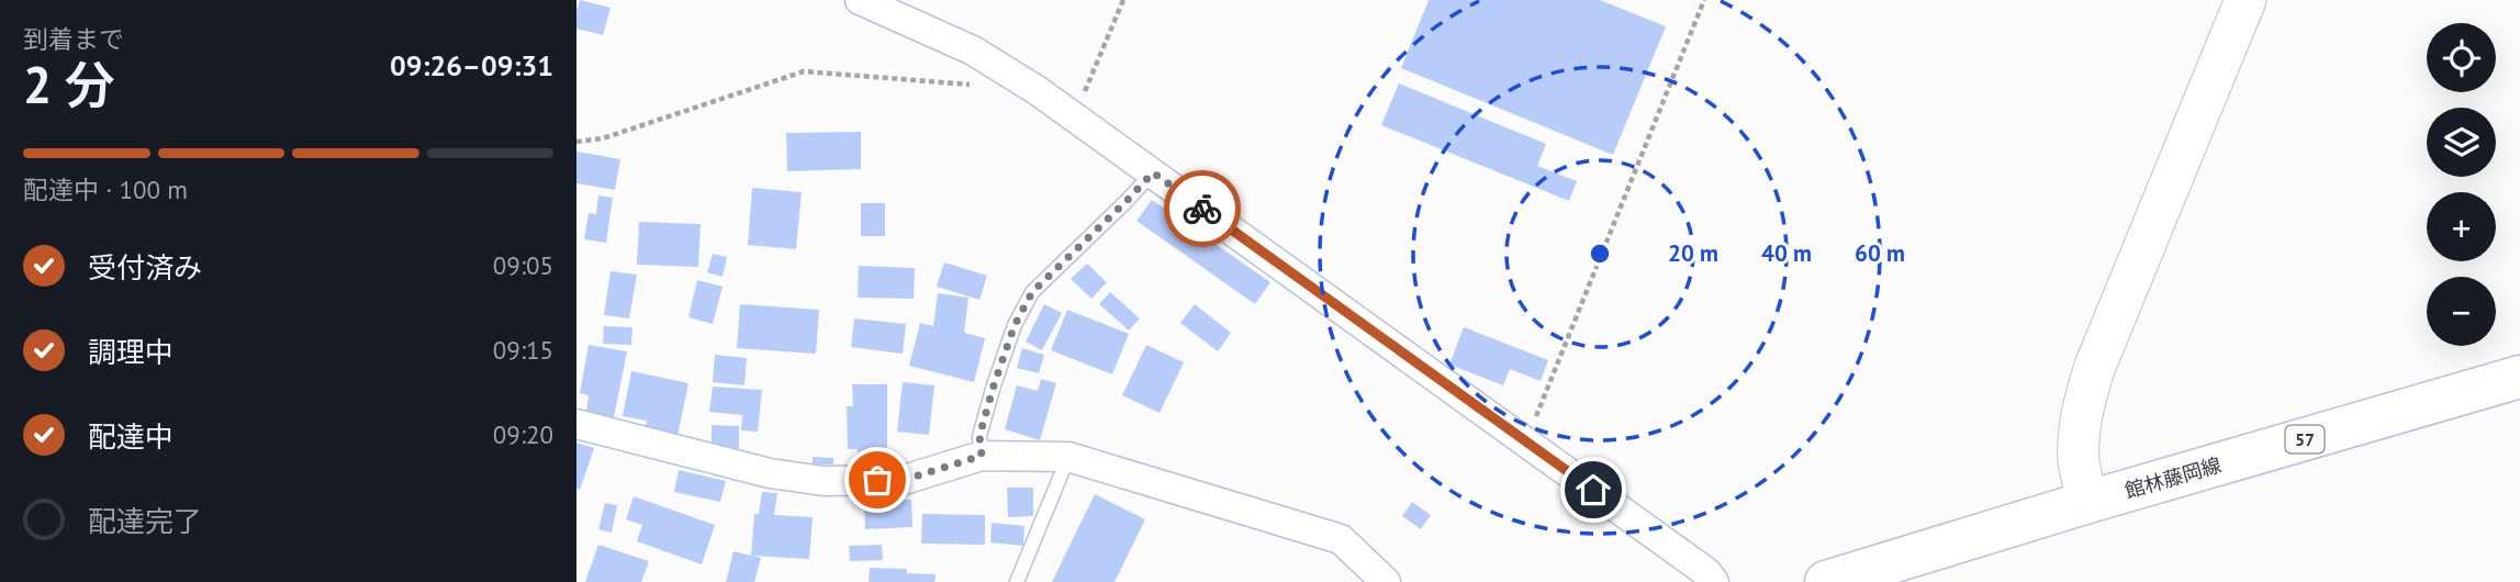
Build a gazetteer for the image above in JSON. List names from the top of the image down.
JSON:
{
  "streets": {
    "main road": ["57", "館林藤岡線"]
  },
  "page": {
    "heading": ["2 分", "到着まで", "09:26–09:31"],
    "map_buttons": ["+", "−"],
    "bar": "配達中 · 100 m",
    "list": [
      ["受付済み", "09:05"],
      ["調理中", "09:15"],
      ["配達中", "09:20"],
      "配達完了"
    ]
  },
  "rings": ["20 m", "40 m", "60 m"]
}
